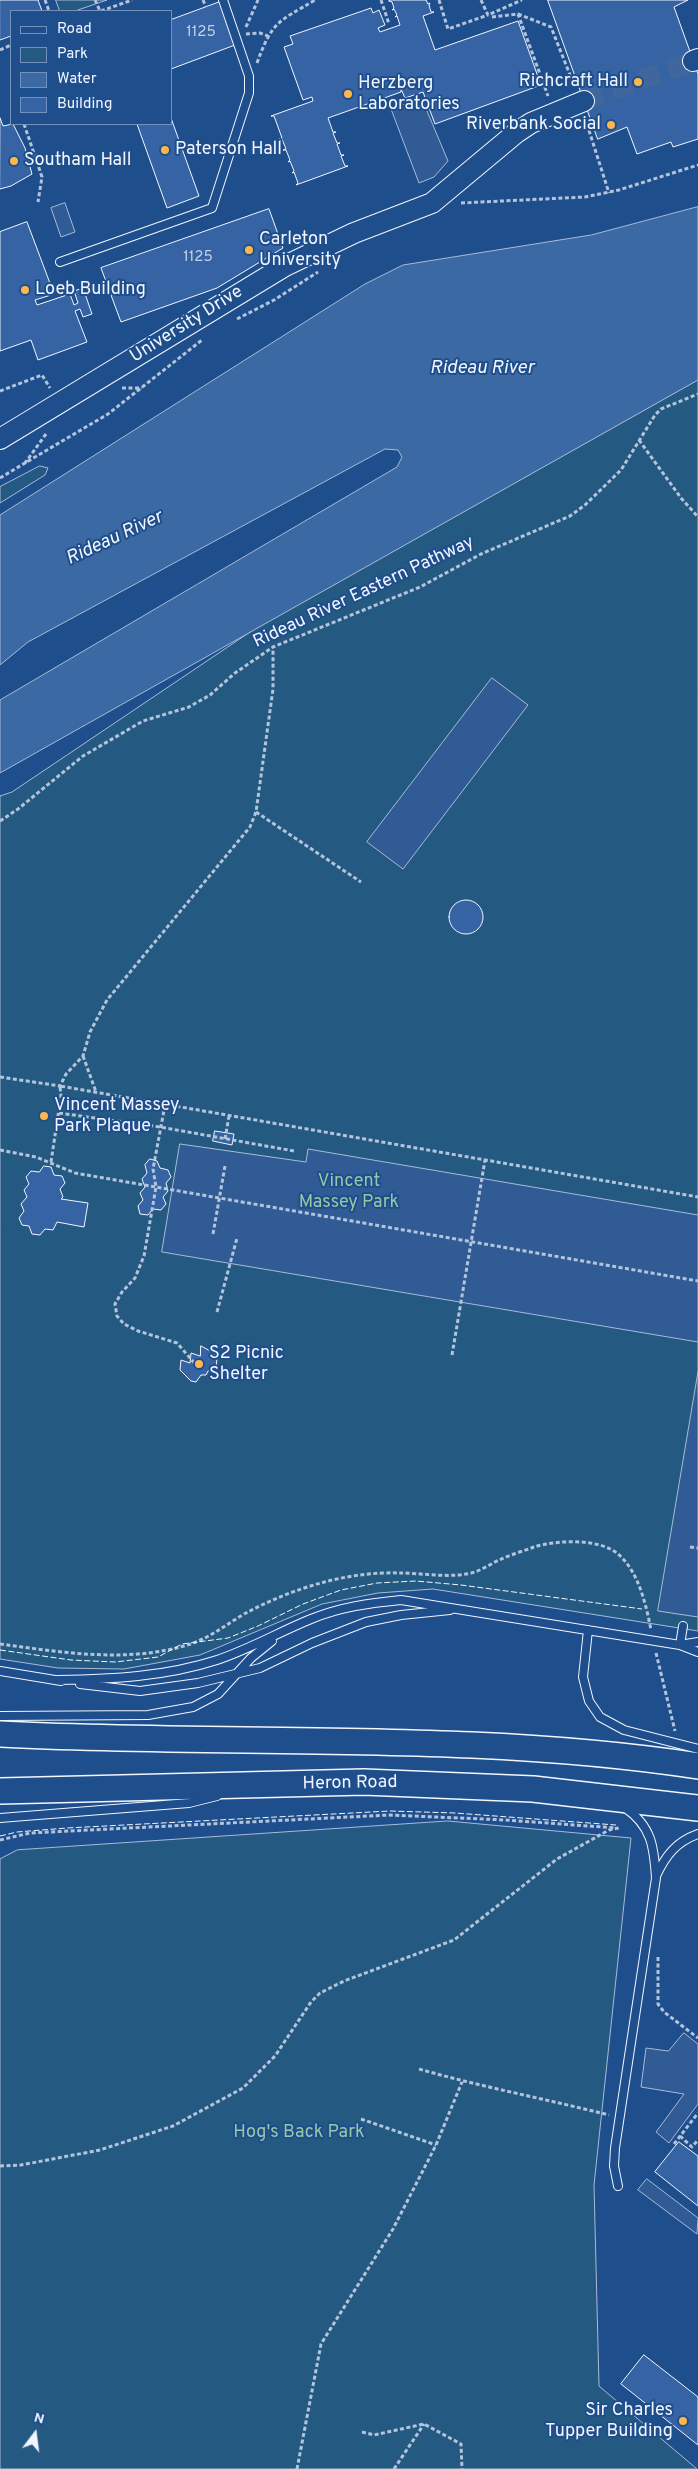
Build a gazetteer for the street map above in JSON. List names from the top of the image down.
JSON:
{
  "streets": {
    "main road": ["Heron Road"],
    "street": ["University Drive"],
    "path": ["Rideau River Eastern Pathway"]
  },
  "water": ["Rideau River"],
  "parks": ["Vincent Massey Park", "Hog's Back Park"],
  "places": [
    "Richcraft Hall",
    "Herzberg Laboratories",
    "Riverbank Social",
    "Paterson Hall",
    "Southam Hall",
    "Carleton University",
    "Loeb Building",
    "Vincent Massey Park Plaque",
    "S2 Picnic Shelter",
    "Sir Charles Tupper Building"
  ],
  "house_numbers": ["1125", "1125"],
  "legend": [
    "Road",
    "Park",
    "Water",
    "Building"
  ],
  "north": "top"
}
